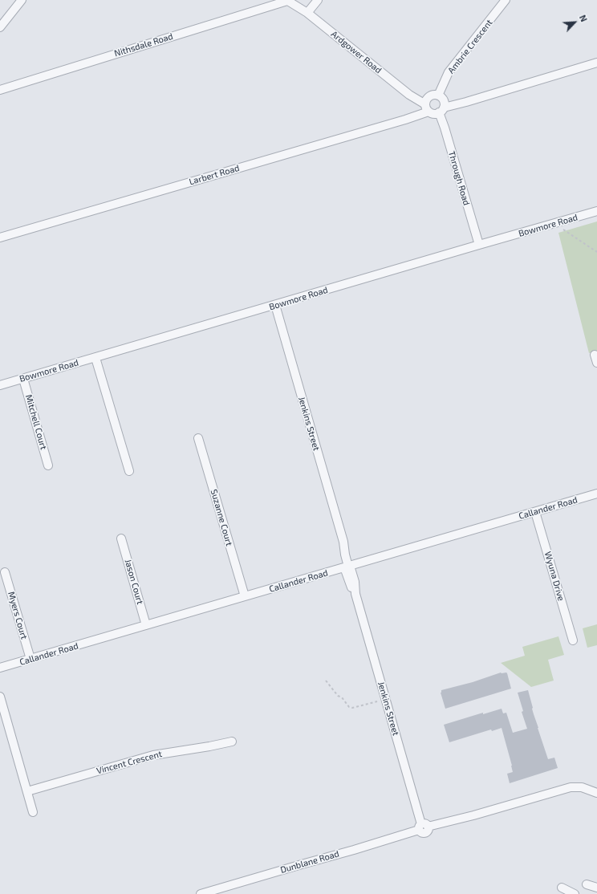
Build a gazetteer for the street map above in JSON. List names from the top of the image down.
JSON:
{
  "streets": {
    "street": [
      "Nithsdale Road",
      "Ambrie Crescent",
      "Ardgower Road",
      "Larbert Road",
      "Through Road",
      "Bowmore Road",
      "Mitchell Court",
      "Jenkins Street",
      "Callander Road",
      "Suzanne Court",
      "Wyuna Drive",
      "Jason Court",
      "Myers Court",
      "Vincent Crescent",
      "Dunblane Road"
    ]
  },
  "crossings": [
    ["Nithsdale Road", "Ardgower Road"],
    ["Ambrie Crescent", "Ardgower Road"],
    ["Ambrie Crescent", "Larbert Road"],
    ["Ambrie Crescent", "Through Road"],
    ["Ardgower Road", "Larbert Road"],
    ["Ardgower Road", "Through Road"],
    ["Larbert Road", "Through Road"],
    ["Through Road", "Bowmore Road"],
    ["Bowmore Road", "Mitchell Court"],
    ["Bowmore Road", "Jenkins Street"],
    ["Jenkins Street", "Callander Road"],
    ["Jenkins Street", "Dunblane Road"],
    ["Callander Road", "Suzanne Court"],
    ["Callander Road", "Wyuna Drive"],
    ["Callander Road", "Jason Court"],
    ["Callander Road", "Myers Court"]
  ],
  "north": "top right"
}
